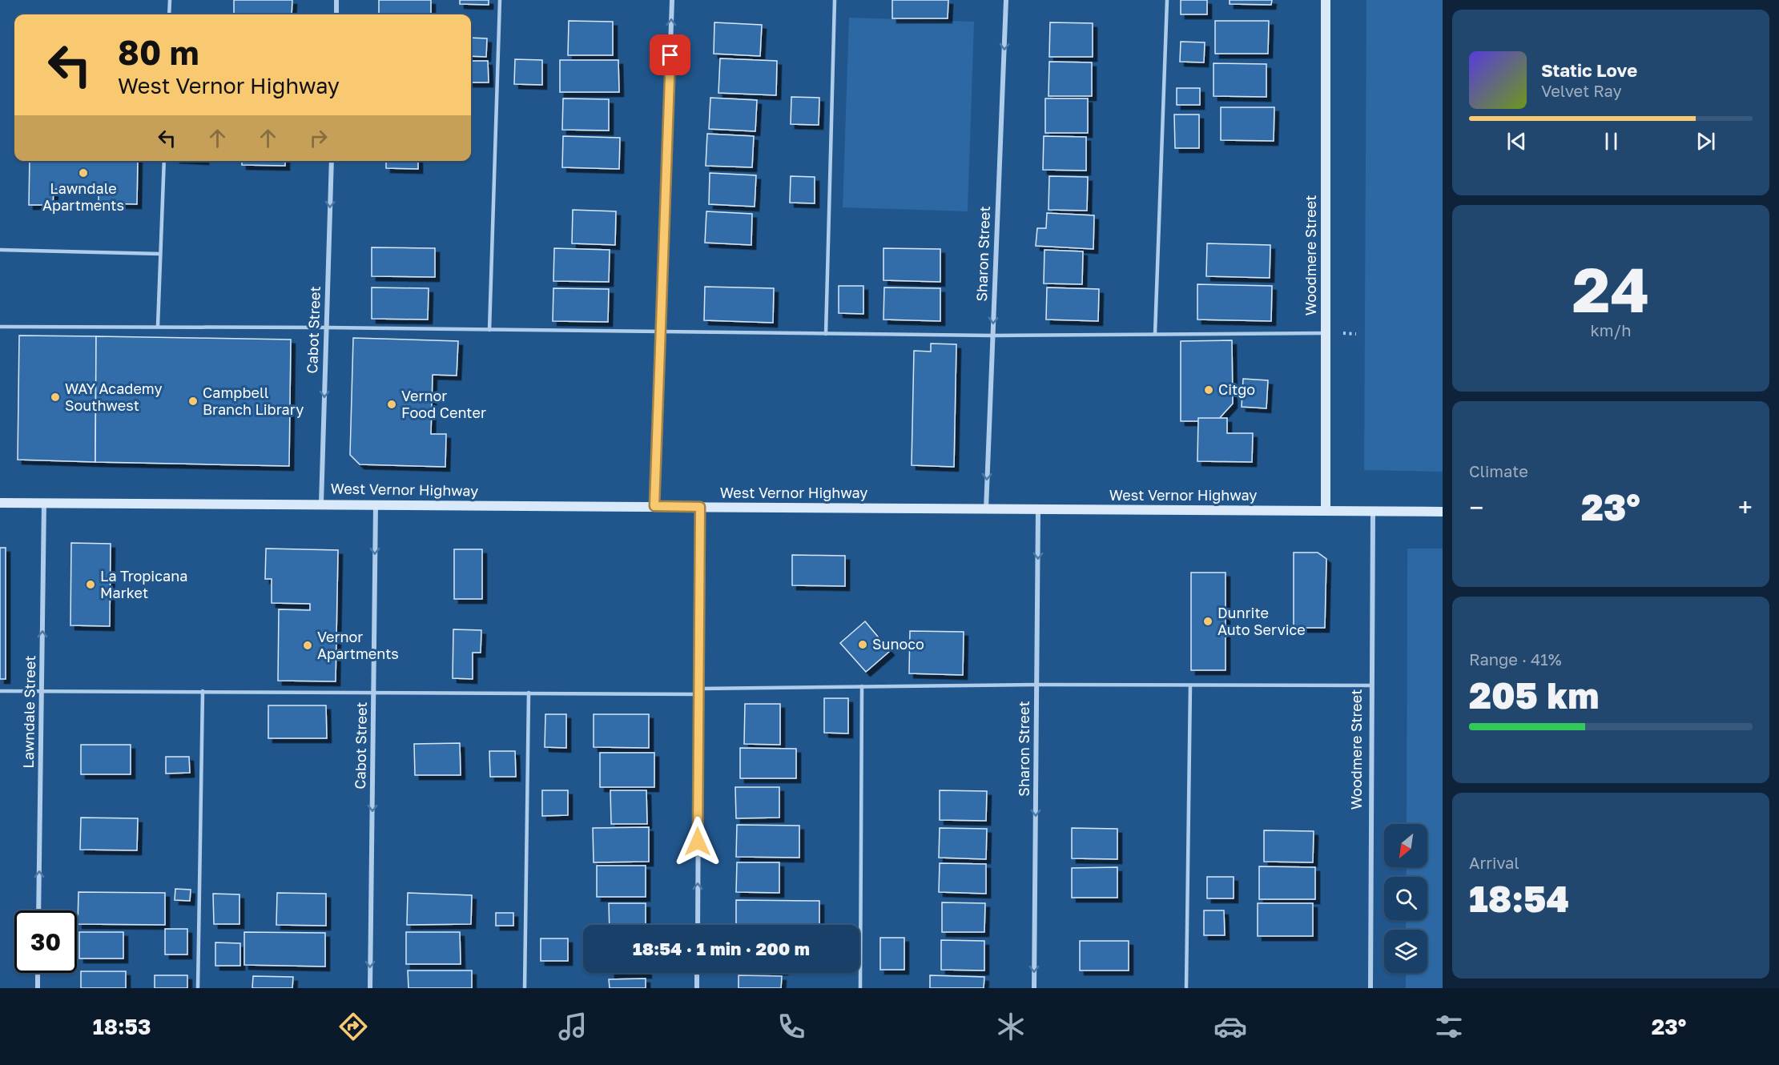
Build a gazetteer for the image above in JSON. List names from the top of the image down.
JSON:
{
  "streets": {
    "street": [
      "Sharon Street",
      "Woodmere Street",
      "Cabot Street",
      "West Vernor Highway",
      "Lawndale Street"
    ]
  },
  "crossings": [
    ["Sharon Street", "West Vernor Highway"],
    ["Woodmere Street", "West Vernor Highway"],
    ["Cabot Street", "West Vernor Highway"],
    ["West Vernor Highway", "Lawndale Street"]
  ],
  "one_way": ["Sharon Street", "Cabot Street", "Lawndale Street"],
  "places": [
    "Lawndale Apartments",
    "Citgo",
    "WAY Academy Southwest",
    "Campbell Branch Library",
    "Vernor Food Center",
    "La Tropicana Market",
    "Dunrite Auto Service",
    "Sunoco",
    "Vernor Apartments"
  ],
  "north": "bottom left",
  "page": {
    "turn": ["80 m", "West Vernor Highway"],
    "song": ["Static Love", "Velvet Ray"],
    "tile": [
      ["24", "km/h"],
      "Climate",
      ["Range · 41%", "205 km"],
      ["Arrival", "18:54"]
    ],
    "heat": ["−", "23°", "+"],
    "limit": "30",
    "trip": "18:54 · 1 min · 200 m",
    "tabs": ["18:53", "23°"]
  }
}
